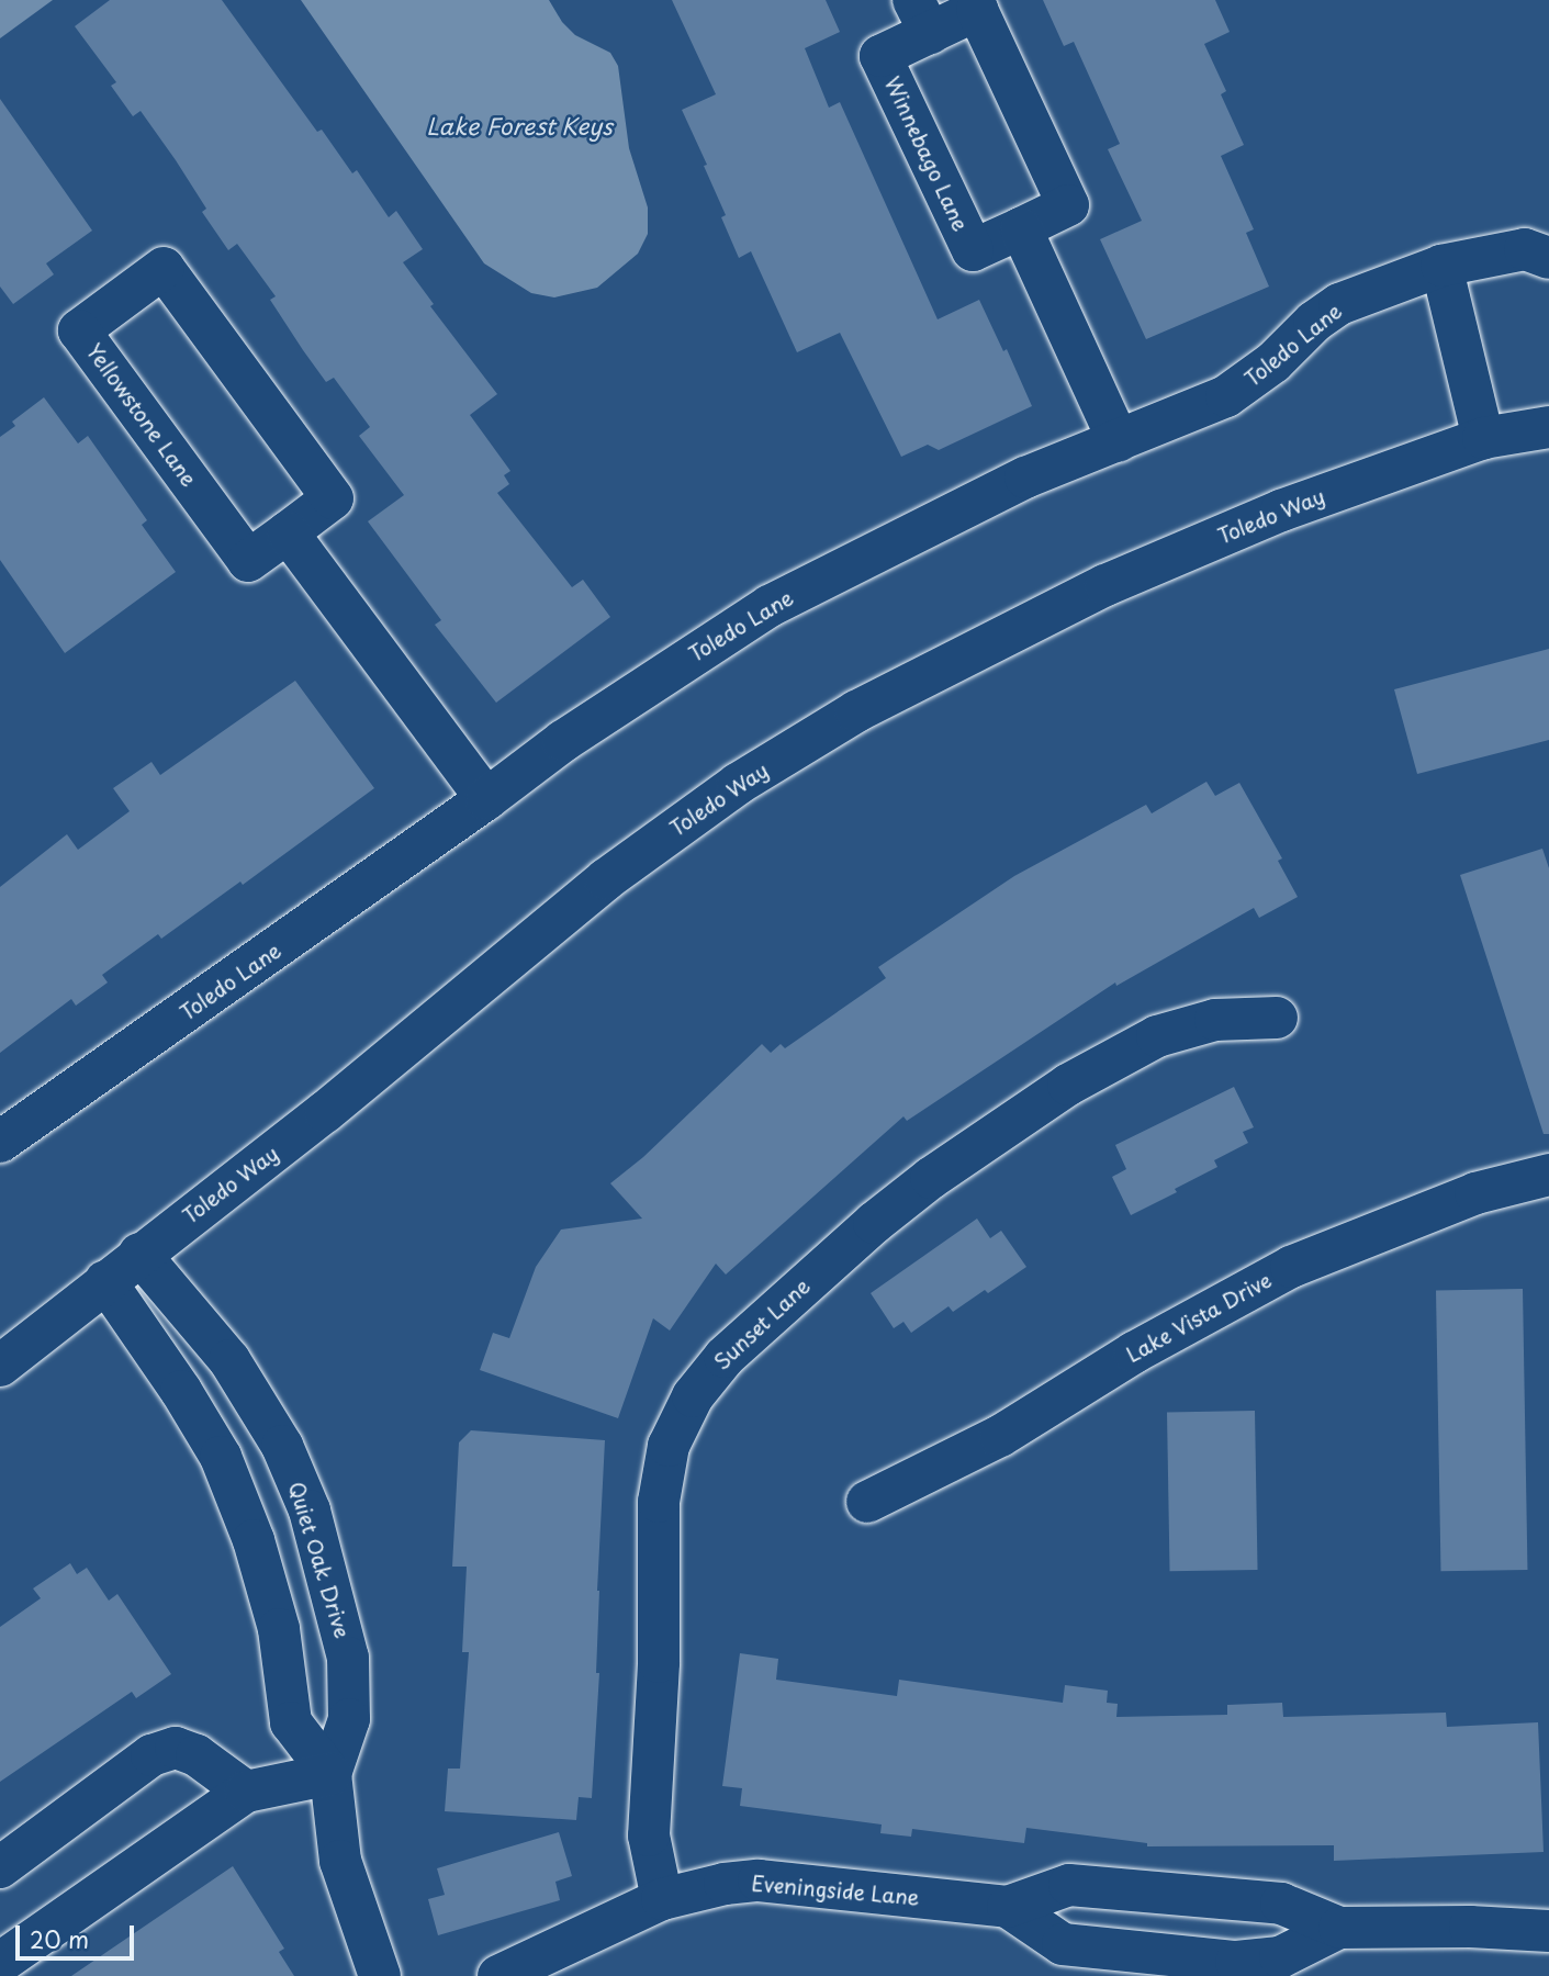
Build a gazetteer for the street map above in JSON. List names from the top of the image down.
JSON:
{
  "streets": {
    "street": [
      "Winnebago Lane",
      "Toledo Lane",
      "Yellowstone Lane",
      "Toledo Way",
      "Lake Vista Drive",
      "Sunset Lane",
      "Quiet Oak Drive",
      "Eveningside Lane"
    ]
  },
  "crossings": [
    ["Toledo Way", "Quiet Oak Drive"],
    ["Sunset Lane", "Eveningside Lane"]
  ],
  "water": ["Lake Forest Keys"],
  "scale_bar": "20 m"
}
